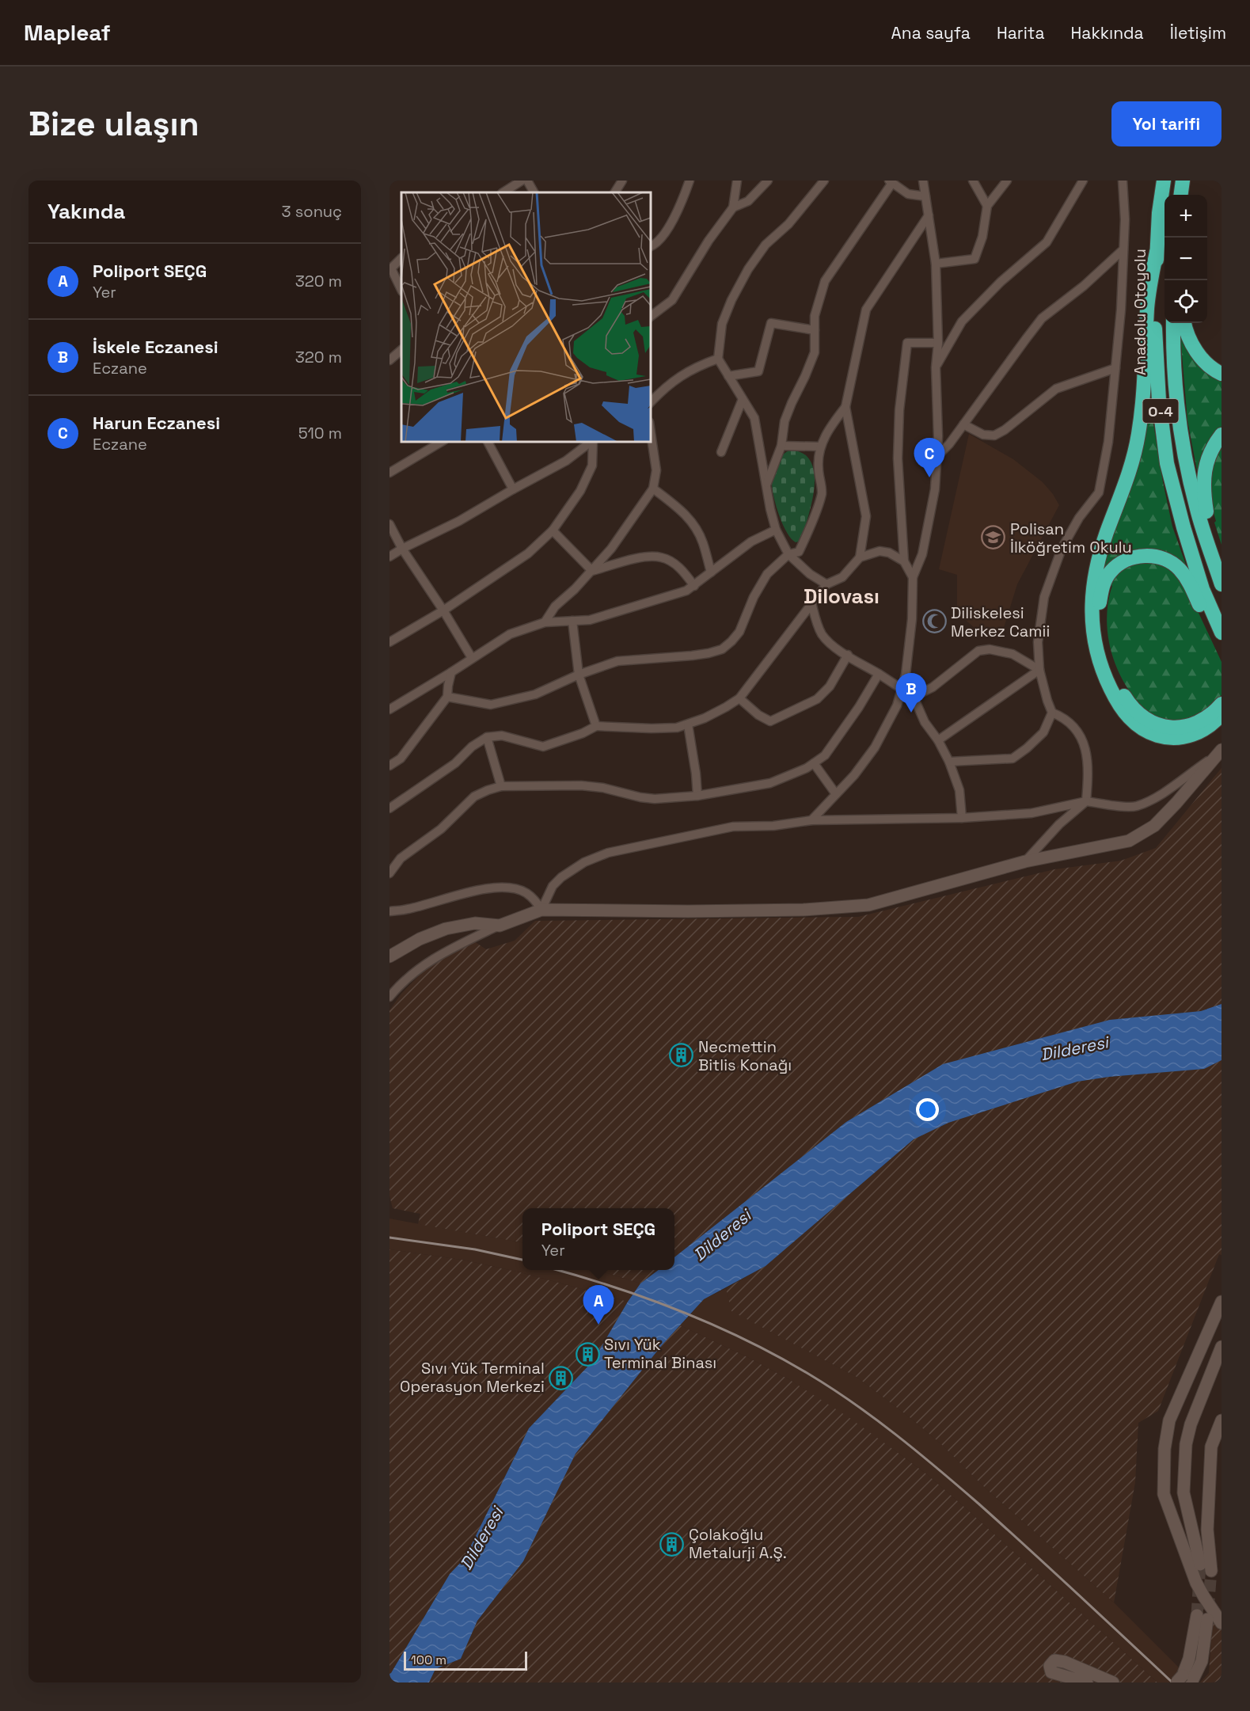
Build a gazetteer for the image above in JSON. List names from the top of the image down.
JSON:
{
  "streets": {
    "highway": ["Anadolu Otoyolu", "O-4"]
  },
  "districts": ["Dilovası"],
  "water": ["Dilderesi"],
  "places": {
    "school or university": ["Polisan İlköğretim Okulu"],
    "mosque": ["Diliskelesi Merkez Camii"],
    "building": [
      "Necmettin Bitlis Konağı",
      "Sıvı Yük Terminal Binası",
      "Sıvı Yük Terminal Operasyon Merkezi",
      "Çolakoğlu Metalurji A.Ş."
    ]
  },
  "scale_bar": "100 m",
  "page": {
    "header": "Mapleaf",
    "nav": [
      "Ana sayfa",
      "Harita",
      "Hakkında",
      "İletişim"
    ],
    "buttons": "Yol tarifi",
    "title": "Bize ulaşın",
    "heading": ["Yakında", "3 sonuç"],
    "map_buttons": ["+", "−"],
    "list": [
      {
        "mark": "A",
        "name": "Poliport SEÇG",
        "note": "Yer",
        "value": "320 m"
      },
      {
        "mark": "B",
        "name": "İskele Eczanesi",
        "note": "Eczane",
        "value": "320 m"
      },
      {
        "mark": "C",
        "name": "Harun Eczanesi",
        "note": "Eczane",
        "value": "510 m"
      }
    ],
    "pins": ["C", "B", "A"],
    "popup": ["Poliport SEÇG", "Yer"],
    "scale": "100 m"
  }
}
